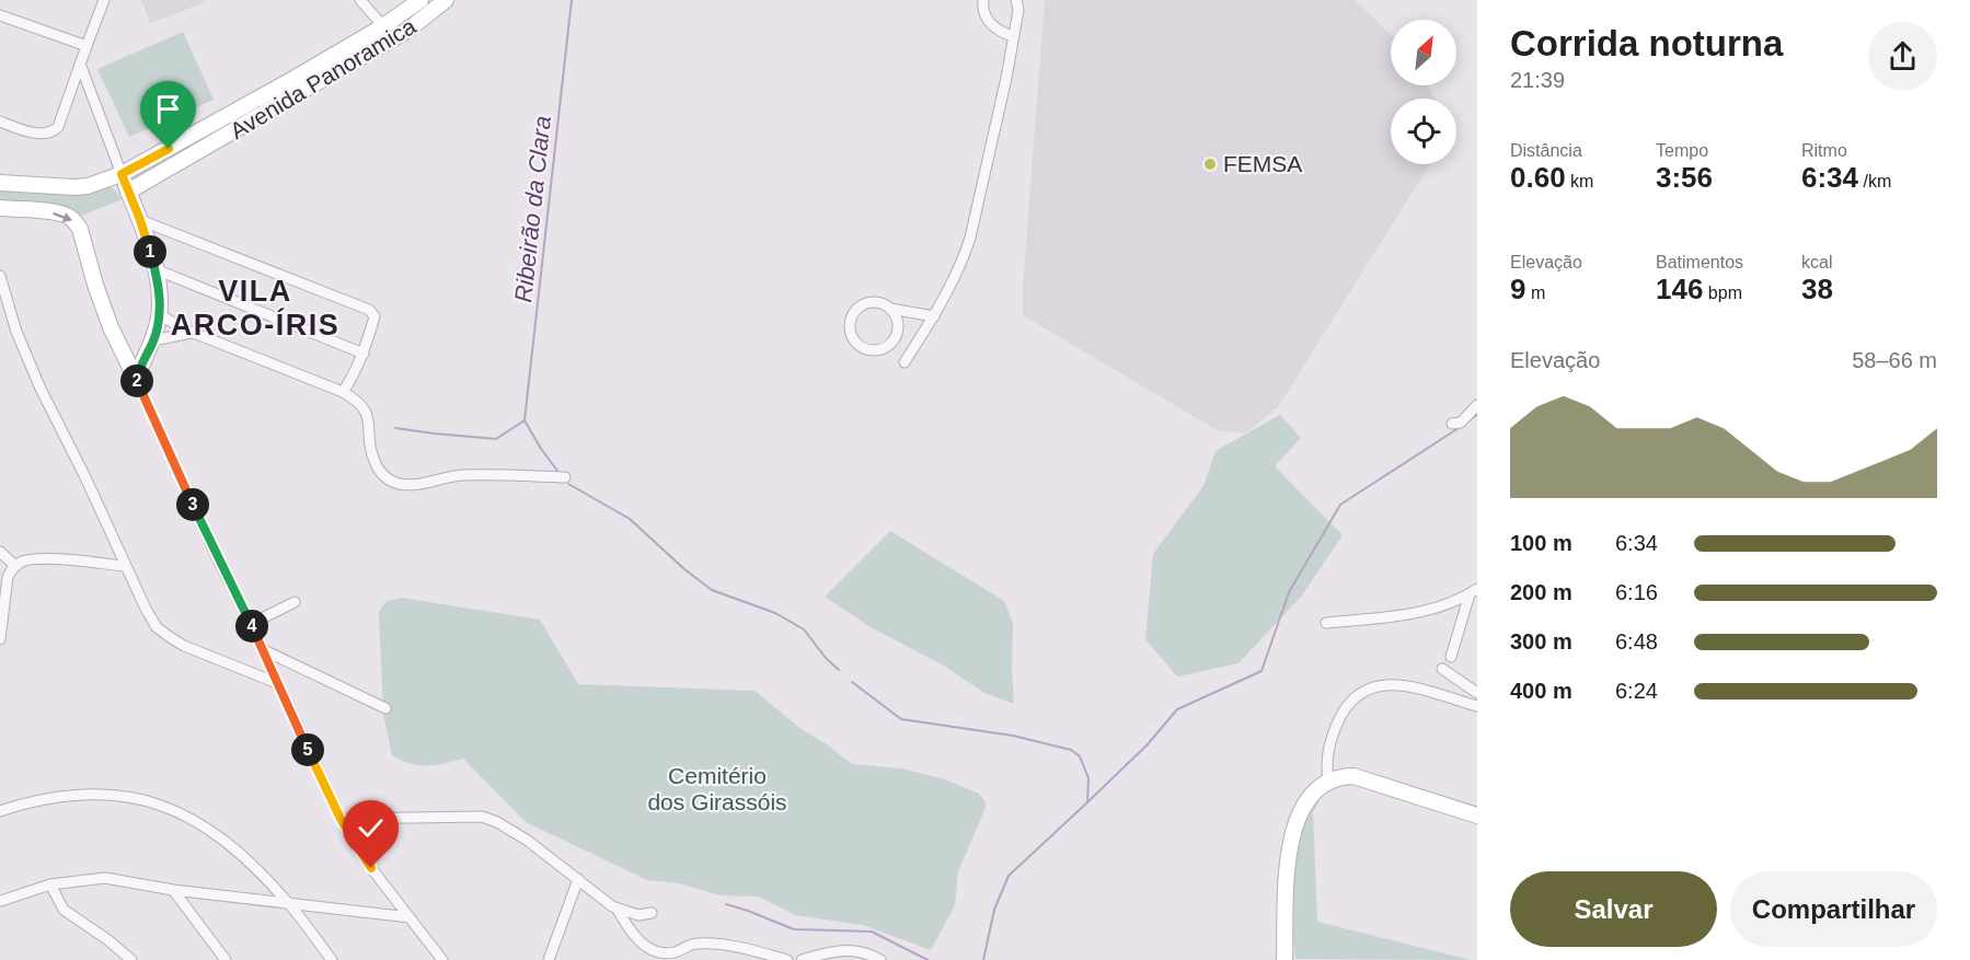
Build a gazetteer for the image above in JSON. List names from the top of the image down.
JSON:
{
  "streets": {
    "main road": ["Avenida Panoramica"]
  },
  "districts": ["VILA ARCO-ÍRIS"],
  "water": ["Ribeirão da Clara"],
  "parks": ["Cemitério dos Girassóis"],
  "places": ["FEMSA"],
  "north": "top right",
  "page": {
    "heading": ["Corrida noturna", "21:39"],
    "stats": [
      ["Distância", "0.60 km"],
      ["Tempo", "3:56"],
      ["Ritmo", "6:34 /km"],
      ["Elevação", "9 m"],
      ["Batimentos", "146 bpm"],
      ["kcal", "38"]
    ],
    "pins": [
      "1",
      "2",
      "3",
      "4",
      "5"
    ],
    "chart": ["Elevação", "58–66 m"],
    "list": [
      {
        "name": "100 m",
        "note": "6:34"
      },
      {
        "name": "200 m",
        "note": "6:16"
      },
      {
        "name": "300 m",
        "note": "6:48"
      },
      {
        "name": "400 m",
        "note": "6:24"
      }
    ],
    "buttons": ["Salvar", "Compartilhar"]
  }
}
